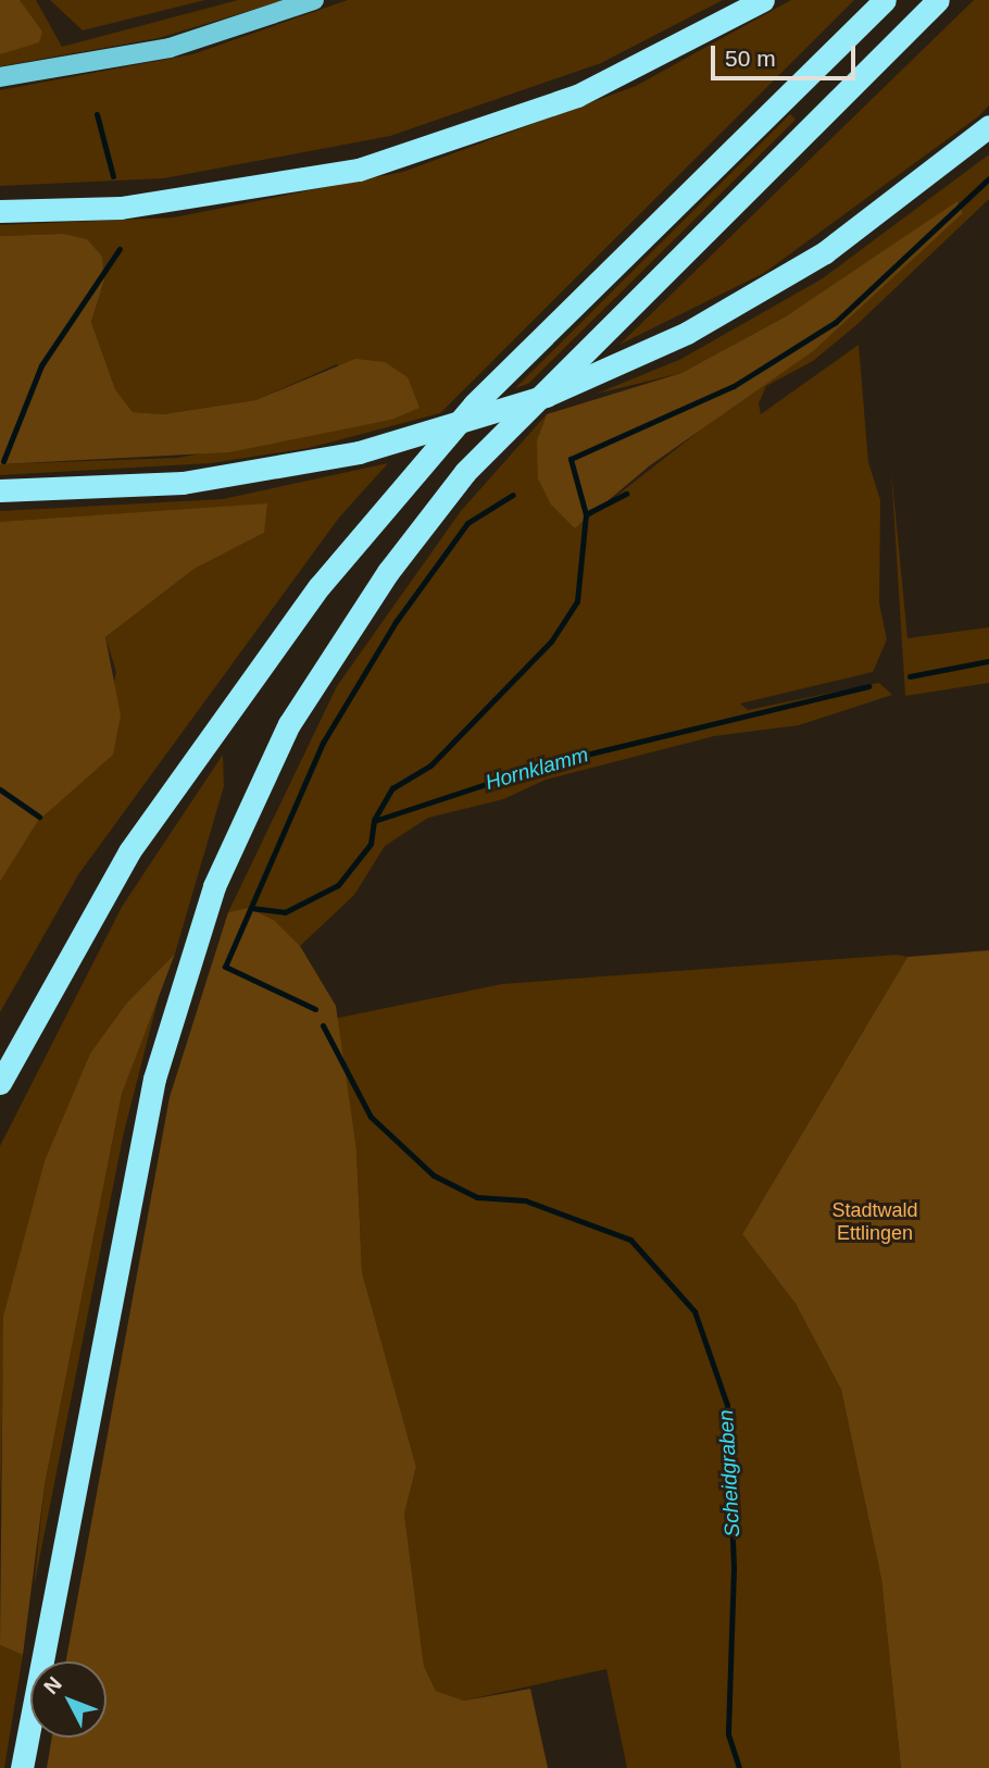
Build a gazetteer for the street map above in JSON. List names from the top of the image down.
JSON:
{
  "water": ["Hornklamm", "Scheidgraben"],
  "parks": ["Stadtwald Ettlingen"],
  "scale_bar": "50 m",
  "north": "top left"
}
